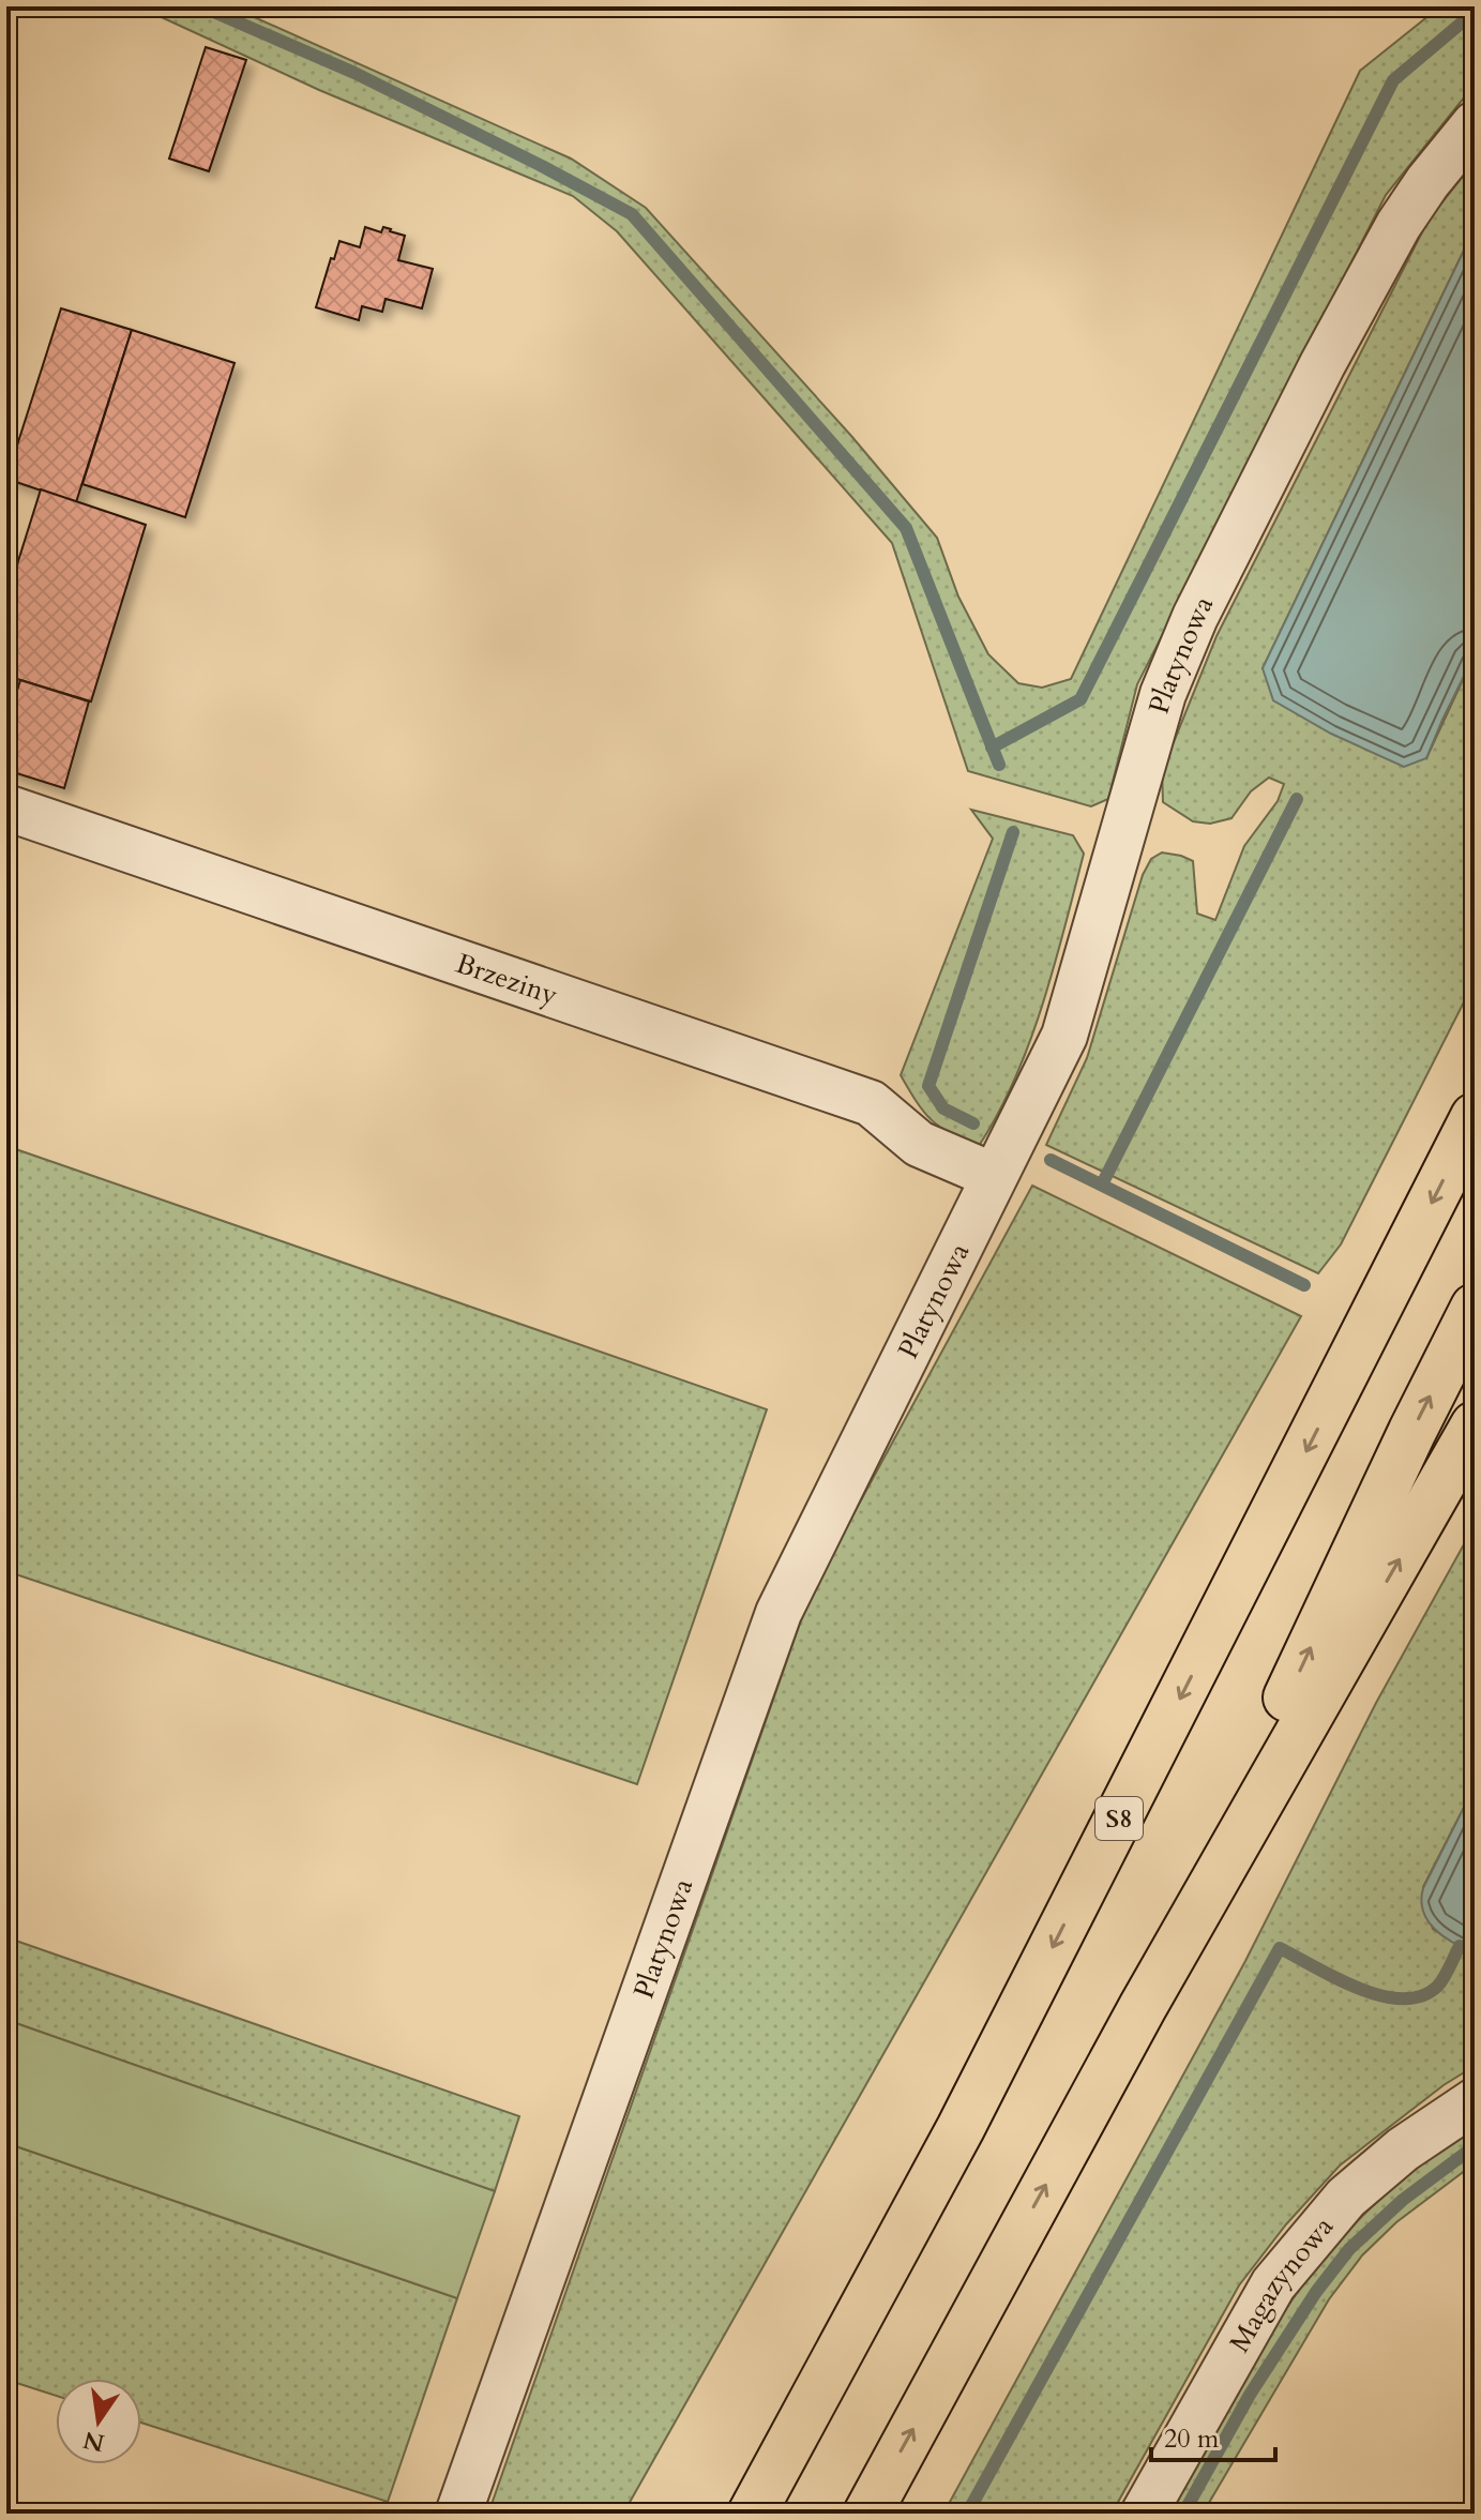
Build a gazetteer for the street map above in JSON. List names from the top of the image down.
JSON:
{
  "streets": {
    "highway": ["S8"],
    "street": ["Platynowa", "Brzeziny", "Magazynowa"]
  },
  "crossings": [
    ["Platynowa", "Brzeziny"]
  ],
  "scale_bar": "20 m",
  "north": "bottom"
}
